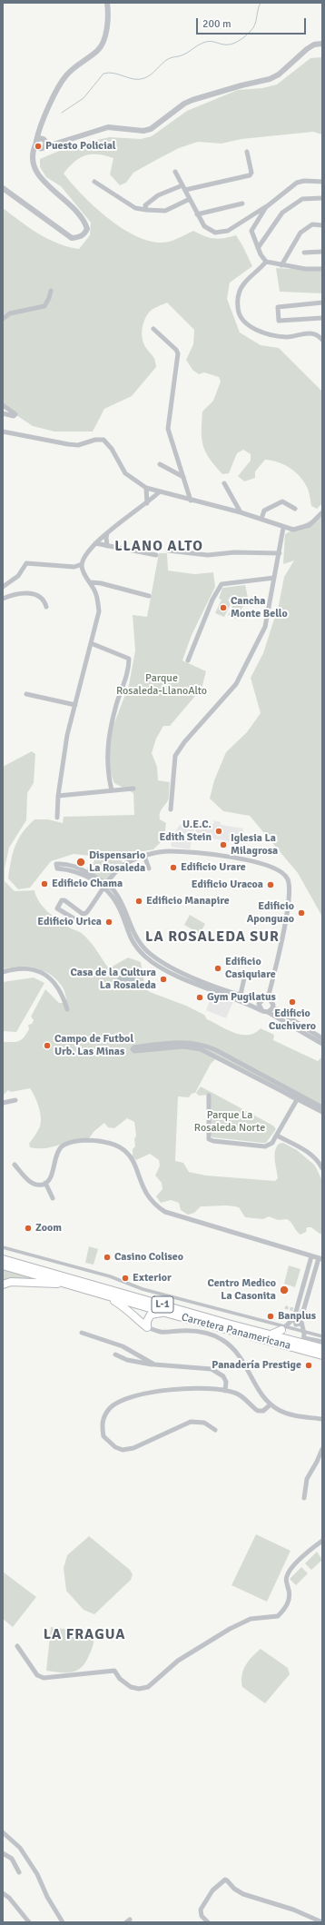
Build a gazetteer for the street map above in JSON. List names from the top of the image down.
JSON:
{
  "streets": {
    "main road": ["L-1", "Carretera Panamericana"]
  },
  "crossings": [
    ["L-1", "Carretera Panamericana"]
  ],
  "districts": ["LLANO ALTO", "LA ROSALEDA SUR", "LA FRAGUA"],
  "parks": ["Parque Rosaleda-LlanoAlto", "Parque La Rosaleda Norte"],
  "places": [
    "Puesto Policial",
    "Cancha Monte Bello",
    "U.E.C. Edith Stein",
    "Iglesia La Milagrosa",
    "Dispensario La Rosaleda",
    "Edificio Urare",
    "Edificio Chama",
    "Edificio Uracoa",
    "Edificio Manapire",
    "Edificio Aponguao",
    "Edificio Urica",
    "Edificio Casiquiare",
    "Casa de la Cultura La Rosaleda",
    "Gym Pugilatus",
    "Edificio Cuchivero",
    "Campo de Futbol Urb. Las Minas",
    "Zoom",
    "Casino Coliseo",
    "Exterior",
    "Centro Medico La Casonita",
    "Banplus",
    "Panadería Prestige"
  ],
  "scale_bar": "200 m"
}
